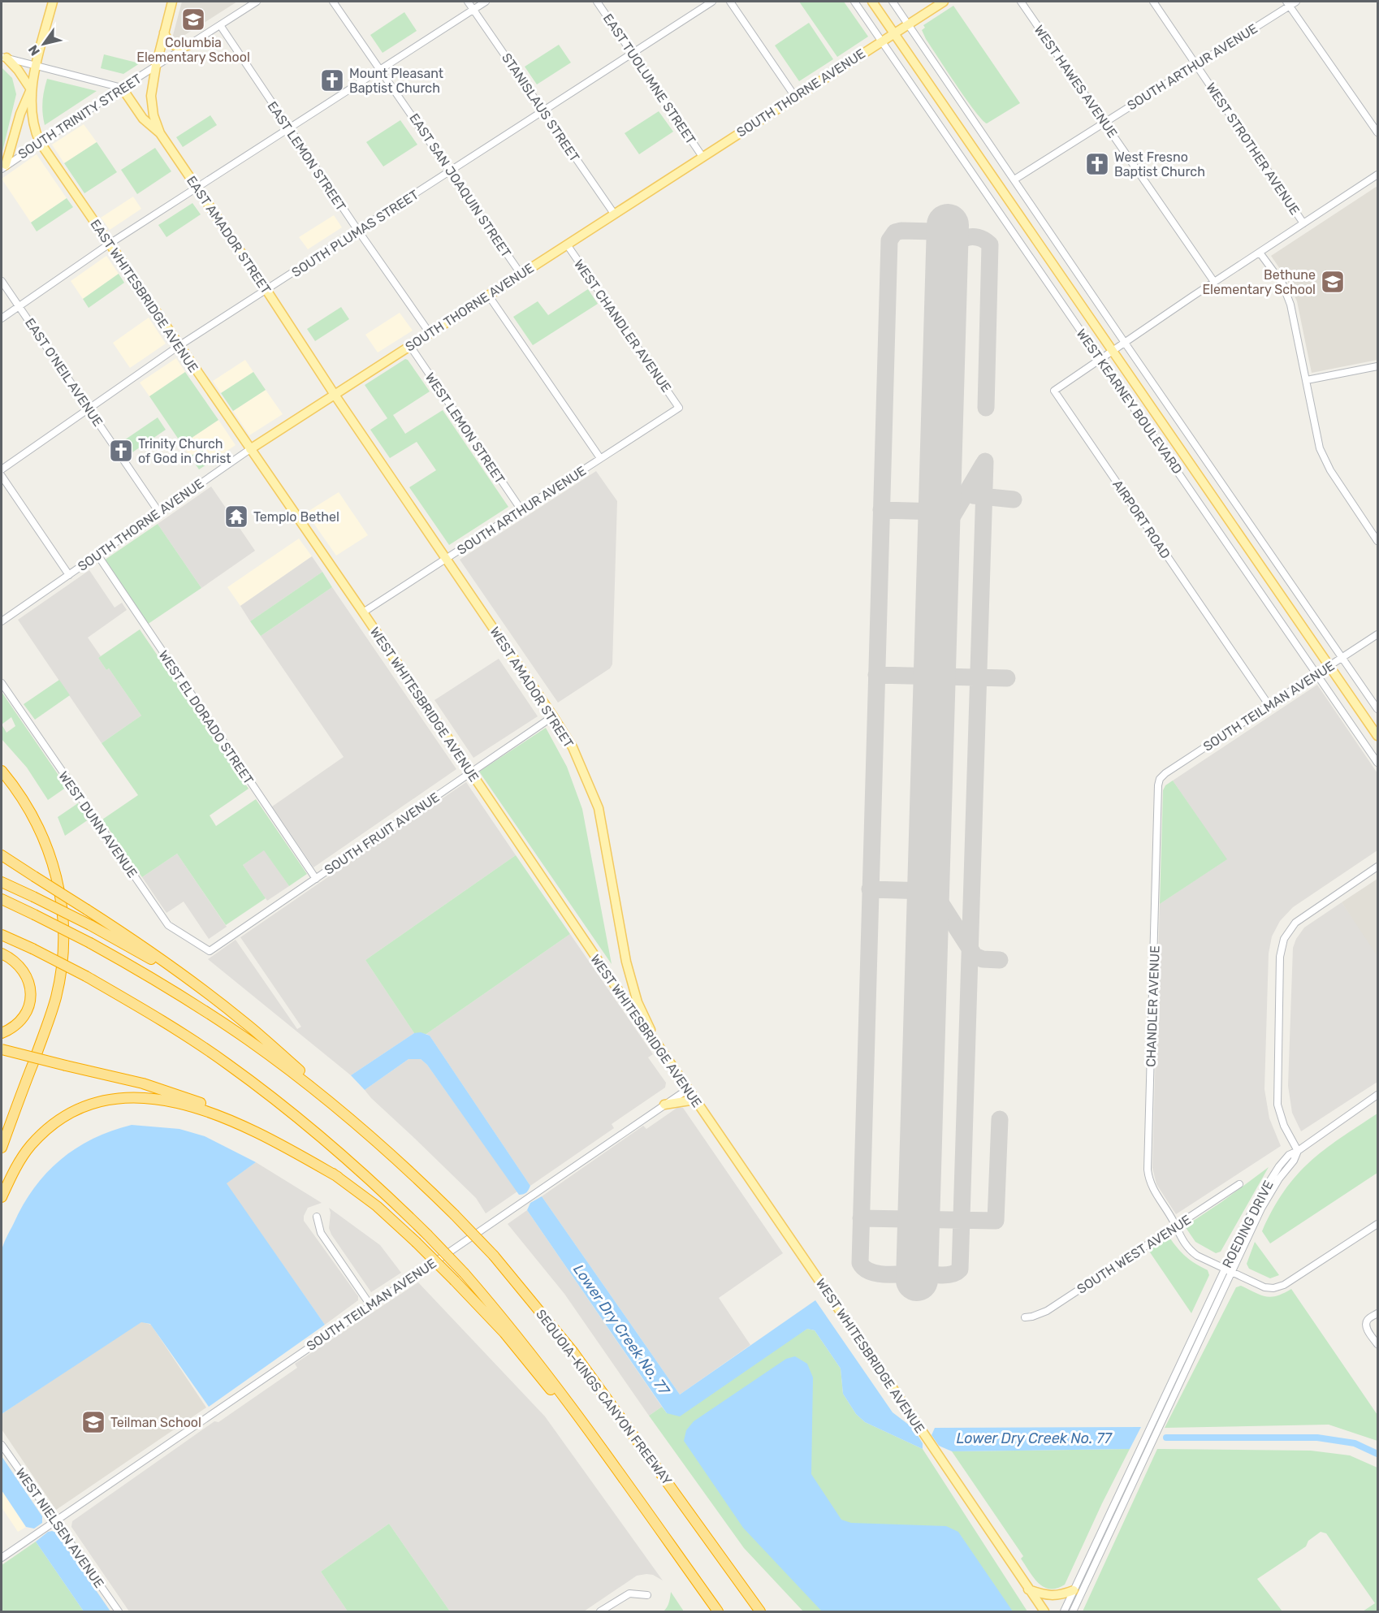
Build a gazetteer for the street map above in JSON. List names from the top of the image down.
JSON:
{
  "streets": {
    "highway": ["SEQUOIA–KINGS CANYON FREEWAY"],
    "main road": [
      "SOUTH THORNE AVENUE",
      "EAST AMADOR STREET",
      "EAST WHITESBRIDGE AVENUE",
      "WEST KEARNEY BOULEVARD",
      "WEST AMADOR STREET",
      "WEST WHITESBRIDGE AVENUE"
    ],
    "street": [
      "SOUTH ARTHUR AVENUE",
      "EAST TUOLUMNE STREET",
      "WEST HAWES AVENUE",
      "STANISLAUS STREET",
      "SOUTH TRINITY STREET",
      "WEST STROTHER AVENUE",
      "EAST LEMON STREET",
      "EAST SAN JOAQUIN STREET",
      "SOUTH PLUMAS STREET",
      "WEST CHANDLER AVENUE",
      "EAST O'NEIL AVENUE",
      "WEST LEMON STREET",
      "AIRPORT ROAD",
      "SOUTH TEILMAN AVENUE",
      "WEST EL DORADO STREET",
      "WEST DUNN AVENUE",
      "SOUTH FRUIT AVENUE",
      "CHANDLER AVENUE",
      "ROEDING DRIVE",
      "SOUTH WEST AVENUE",
      "WEST NIELSEN AVENUE"
    ]
  },
  "crossings": [
    ["SOUTH ARTHUR AVENUE", "WEST HAWES AVENUE"],
    ["SOUTH ARTHUR AVENUE", "WEST STROTHER AVENUE"],
    ["SOUTH ARTHUR AVENUE", "WEST CHANDLER AVENUE"],
    ["SOUTH ARTHUR AVENUE", "WEST LEMON STREET"],
    ["SOUTH ARTHUR AVENUE", "WEST AMADOR STREET"],
    ["SOUTH ARTHUR AVENUE", "WEST WHITESBRIDGE AVENUE"],
    ["EAST TUOLUMNE STREET", "SOUTH THORNE AVENUE"],
    ["EAST TUOLUMNE STREET", "SOUTH PLUMAS STREET"],
    ["SOUTH THORNE AVENUE", "STANISLAUS STREET"],
    ["SOUTH THORNE AVENUE", "EAST LEMON STREET"],
    ["SOUTH THORNE AVENUE", "EAST SAN JOAQUIN STREET"],
    ["SOUTH THORNE AVENUE", "EAST AMADOR STREET"],
    ["SOUTH THORNE AVENUE", "EAST WHITESBRIDGE AVENUE"],
    ["SOUTH THORNE AVENUE", "WEST CHANDLER AVENUE"],
    ["SOUTH THORNE AVENUE", "EAST O'NEIL AVENUE"],
    ["SOUTH THORNE AVENUE", "WEST KEARNEY BOULEVARD"],
    ["SOUTH THORNE AVENUE", "WEST LEMON STREET"],
    ["SOUTH THORNE AVENUE", "WEST AMADOR STREET"],
    ["SOUTH THORNE AVENUE", "WEST WHITESBRIDGE AVENUE"],
    ["SOUTH THORNE AVENUE", "WEST EL DORADO STREET"],
    ["STANISLAUS STREET", "SOUTH PLUMAS STREET"],
    ["SOUTH TRINITY STREET", "EAST LEMON STREET"],
    ["SOUTH TRINITY STREET", "EAST AMADOR STREET"],
    ["SOUTH TRINITY STREET", "EAST WHITESBRIDGE AVENUE"],
    ["EAST LEMON STREET", "SOUTH PLUMAS STREET"],
    ["EAST SAN JOAQUIN STREET", "SOUTH PLUMAS STREET"],
    ["SOUTH PLUMAS STREET", "EAST AMADOR STREET"],
    ["SOUTH PLUMAS STREET", "EAST WHITESBRIDGE AVENUE"],
    ["SOUTH PLUMAS STREET", "EAST O'NEIL AVENUE"],
    ["EAST AMADOR STREET", "WEST AMADOR STREET"],
    ["EAST WHITESBRIDGE AVENUE", "WEST WHITESBRIDGE AVENUE"],
    ["WEST KEARNEY BOULEVARD", "AIRPORT ROAD"],
    ["WEST KEARNEY BOULEVARD", "SOUTH TEILMAN AVENUE"],
    ["AIRPORT ROAD", "SOUTH TEILMAN AVENUE"],
    ["WEST AMADOR STREET", "WEST WHITESBRIDGE AVENUE"],
    ["WEST AMADOR STREET", "SOUTH FRUIT AVENUE"],
    ["WEST WHITESBRIDGE AVENUE", "SOUTH TEILMAN AVENUE"],
    ["WEST WHITESBRIDGE AVENUE", "SOUTH FRUIT AVENUE"],
    ["SOUTH TEILMAN AVENUE", "CHANDLER AVENUE"],
    ["SOUTH TEILMAN AVENUE", "WEST NIELSEN AVENUE"],
    ["WEST EL DORADO STREET", "SOUTH FRUIT AVENUE"],
    ["WEST DUNN AVENUE", "SOUTH FRUIT AVENUE"],
    ["CHANDLER AVENUE", "ROEDING DRIVE"],
    ["CHANDLER AVENUE", "SOUTH WEST AVENUE"]
  ],
  "water": ["Lower Dry Creek No. 77"],
  "places": {
    "school or university": ["Columbia Elementary School", "Bethune Elementary School", "Teilman School"],
    "church": ["Mount Pleasant Baptist Church", "West Fresno Baptist Church", "Trinity Church of God in Christ"],
    "temple": ["Templo Bethel"]
  },
  "north": "bottom left"
}
